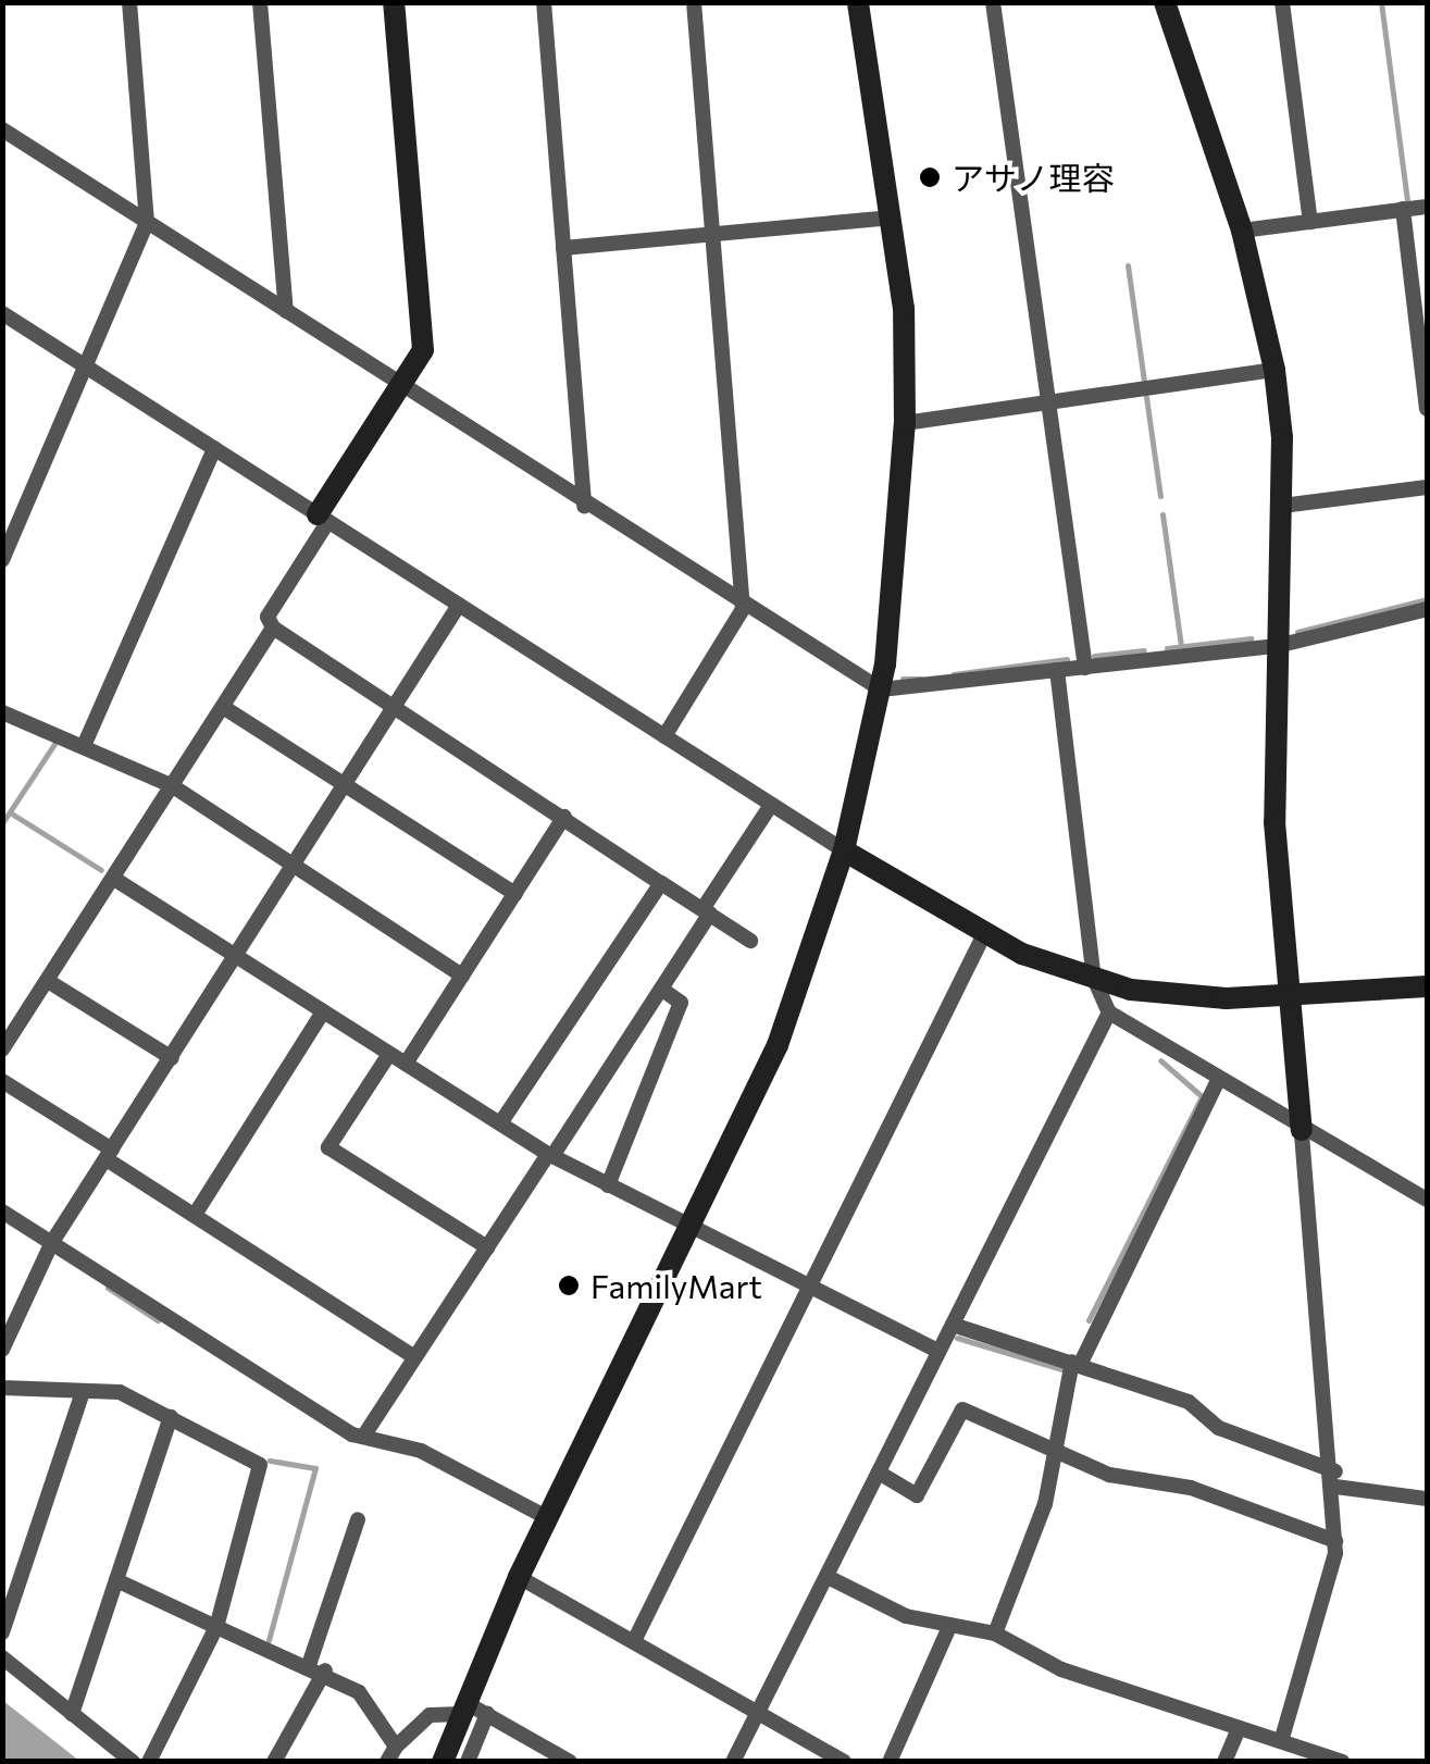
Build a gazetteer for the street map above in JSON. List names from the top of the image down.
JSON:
{
  "places": ["アサノ理容", "FamilyMart"]
}
